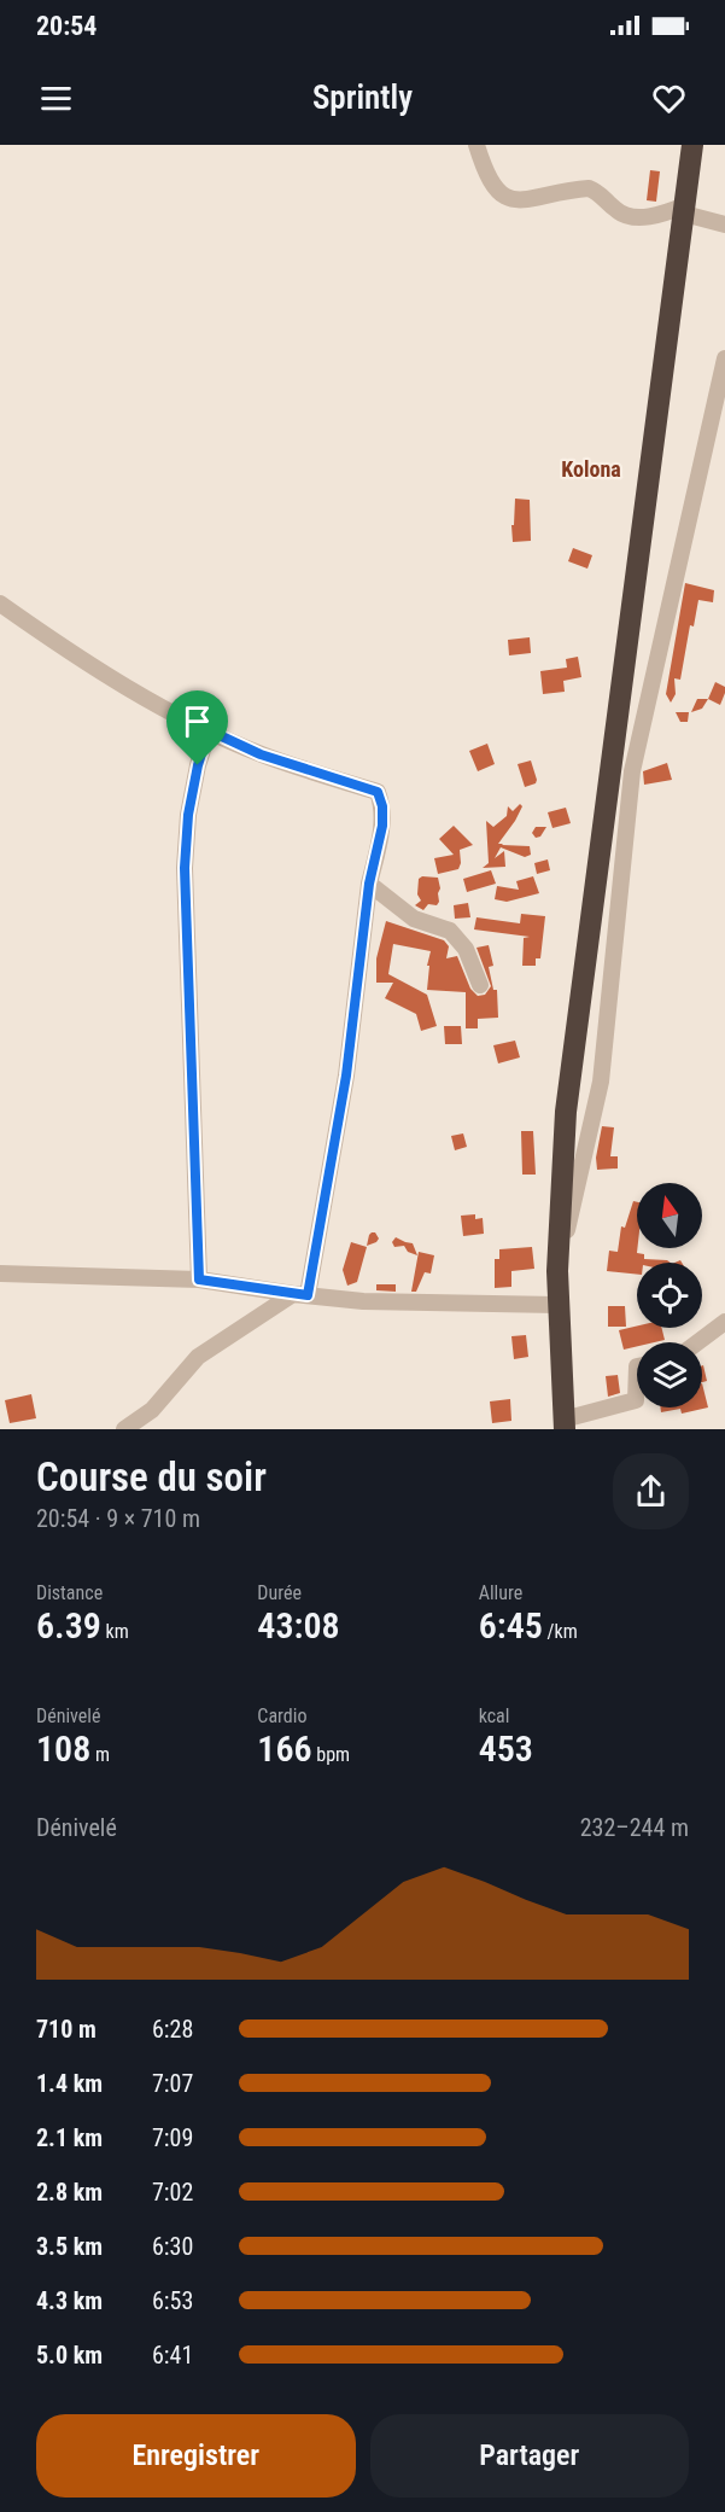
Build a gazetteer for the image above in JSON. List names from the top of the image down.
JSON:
{
  "districts": ["Kolona"],
  "north": "top",
  "page": {
    "status": "20:54",
    "header": "Sprintly",
    "heading": ["Course du soir", "20:54 · 9 × 710 m"],
    "stats": [
      ["Distance", "6.39 km"],
      ["Durée", "43:08"],
      ["Allure", "6:45 /km"],
      ["Dénivelé", "108 m"],
      ["Cardio", "166 bpm"],
      ["kcal", "453"]
    ],
    "chart": ["Dénivelé", "232–244 m"],
    "list": [
      {
        "name": "710 m",
        "note": "6:28"
      },
      {
        "name": "1.4 km",
        "note": "7:07"
      },
      {
        "name": "2.1 km",
        "note": "7:09"
      },
      {
        "name": "2.8 km",
        "note": "7:02"
      },
      {
        "name": "3.5 km",
        "note": "6:30"
      },
      {
        "name": "4.3 km",
        "note": "6:53"
      },
      {
        "name": "5.0 km",
        "note": "6:41"
      }
    ],
    "buttons": ["Enregistrer", "Partager"]
  }
}
